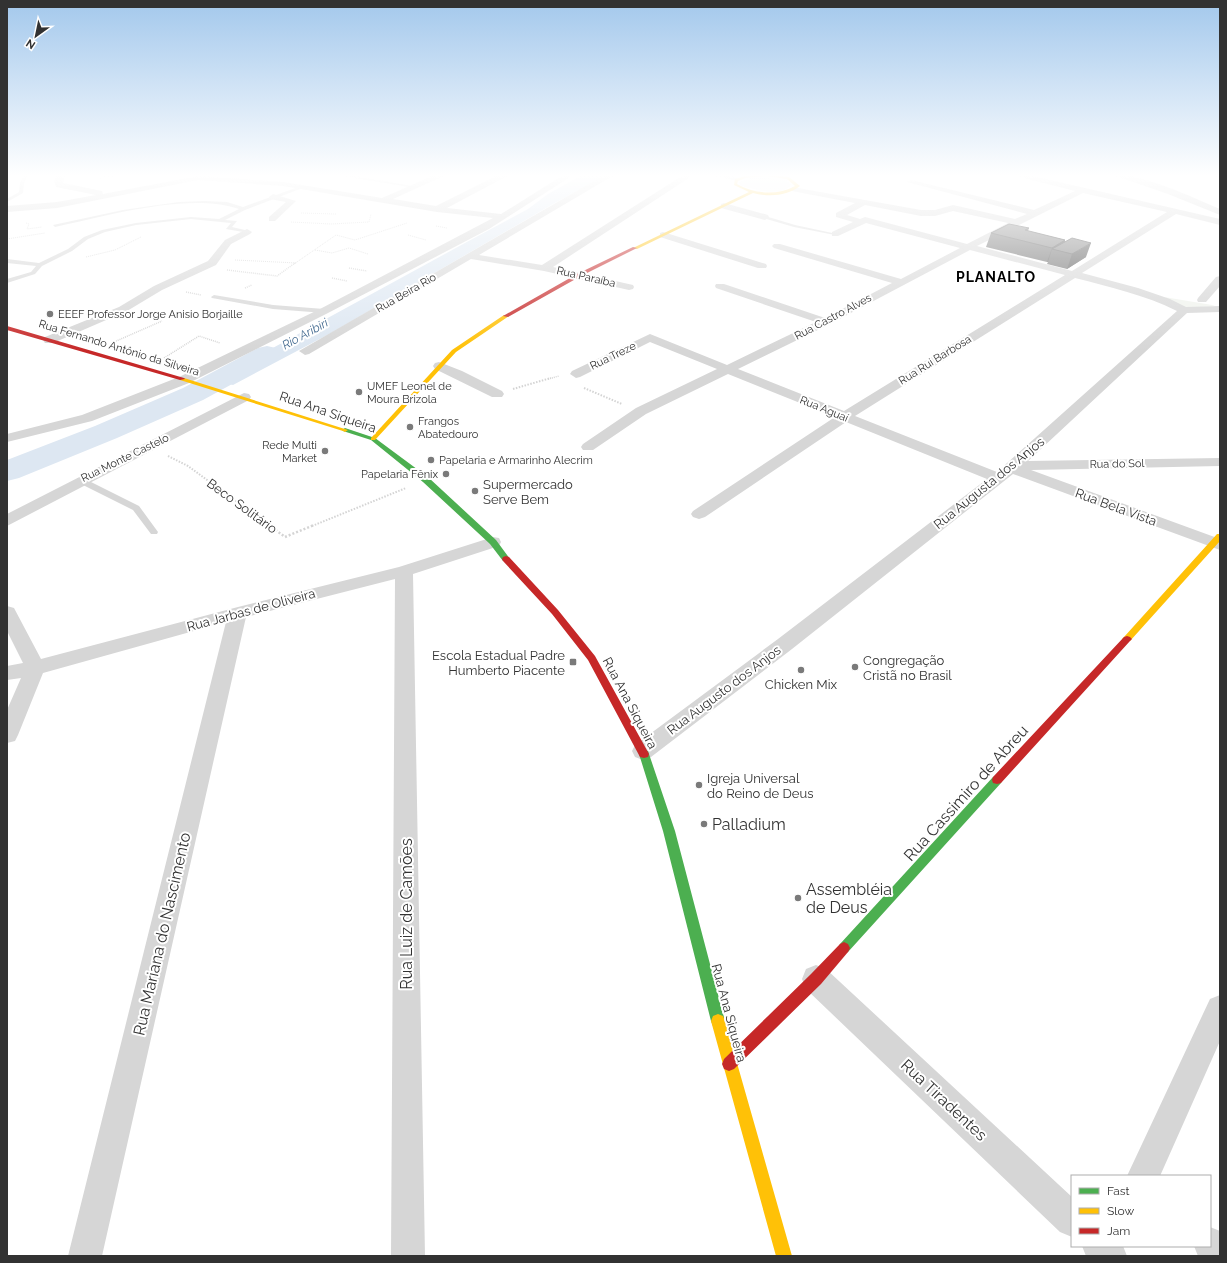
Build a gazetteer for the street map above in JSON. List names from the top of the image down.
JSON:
{
  "streets": {
    "street": [
      "Rua Paraíba",
      "Rua Beira Rio",
      "Rua Castro Alves",
      "Rua Fernando Antônio da Silveira",
      "Rua Treze",
      "Rua Rui Barbosa",
      "Rua Aguaí",
      "Rua Ana Siqueira",
      "Rua Monte Castelo",
      "Rua do Sol",
      "Rua Augusta dos Anjos",
      "Rua Bela Vista",
      "Rua Jarbas de Oliveira",
      "Rua Augusto dos Anjos",
      "Rua Cassimiro de Abreu",
      "Rua Luiz de Camões",
      "Rua Mariana do Nascimento",
      "Rua Tiradentes"
    ],
    "path": ["Beco Solitário"]
  },
  "crossings": [
    ["Rua Paraíba", "Rua Beira Rio"],
    ["Rua Castro Alves", "Rua Aguaí"],
    ["Rua Fernando Antônio da Silveira", "Rua Ana Siqueira"],
    ["Rua Treze", "Rua Aguaí"],
    ["Rua Rui Barbosa", "Rua Aguaí"],
    ["Rua Aguaí", "Rua do Sol"],
    ["Rua Aguaí", "Rua Augusta dos Anjos"],
    ["Rua Aguaí", "Rua Bela Vista"],
    ["Rua Ana Siqueira", "Rua Monte Castelo"],
    ["Rua Ana Siqueira", "Beco Solitário"],
    ["Rua Ana Siqueira", "Rua Jarbas de Oliveira"],
    ["Rua Ana Siqueira", "Rua Augusto dos Anjos"],
    ["Rua Ana Siqueira", "Rua Cassimiro de Abreu"],
    ["Rua Monte Castelo", "Beco Solitário"],
    ["Rua do Sol", "Rua Augusta dos Anjos"],
    ["Rua do Sol", "Rua Bela Vista"],
    ["Rua Augusta dos Anjos", "Rua Bela Vista"],
    ["Rua Augusta dos Anjos", "Rua Augusto dos Anjos"],
    ["Rua Bela Vista", "Rua Cassimiro de Abreu"],
    ["Rua Jarbas de Oliveira", "Rua Luiz de Camões"],
    ["Rua Jarbas de Oliveira", "Rua Mariana do Nascimento"],
    ["Rua Cassimiro de Abreu", "Rua Tiradentes"]
  ],
  "districts": ["PLANALTO"],
  "water": ["Rio Aribiri"],
  "places": {
    "other": [
      "EEEF Professor Jorge Anisio Borjaille",
      "UMEF Leonel de Moura Brizola",
      "Frangos Abatedouro",
      "Rede Multi Market",
      "Papelaria e Armarinho Alecrim",
      "Papelaria Fênix",
      "Supermercado Serve Bem",
      "Congregação Cristã no Brasil",
      "Chicken Mix",
      "Igreja Universal do Reino de Deus",
      "Palladium",
      "Assembléia de Deus"
    ],
    "transit": ["Escola Estadual Padre Humberto Piacente"]
  },
  "legend": ["Fast", "Slow", "Jam"],
  "north": "bottom left"
}
